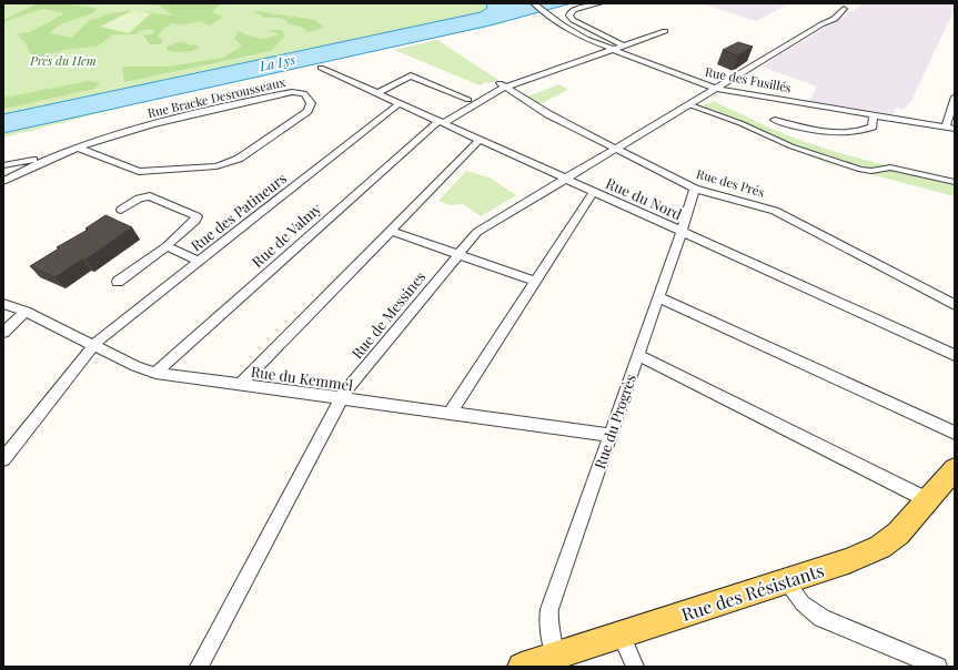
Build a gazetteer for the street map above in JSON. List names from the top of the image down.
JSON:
{
  "streets": {
    "main road": ["Rue des Résistants"],
    "street": [
      "Rue des Fusillés",
      "Rue Bracke Desrousseaux",
      "Rue des Prés",
      "Rue du Nord",
      "Rue des Patineurs",
      "Rue de Valmy",
      "Rue de Messines",
      "Rue du Kemmel",
      "Rue du Progrès"
    ]
  },
  "crossings": [
    ["Rue des Fusillés", "Rue de Messines"],
    ["Rue des Prés", "Rue de Messines"],
    ["Rue des Prés", "Rue du Progrès"],
    ["Rue du Nord", "Rue des Patineurs"],
    ["Rue du Nord", "Rue de Valmy"],
    ["Rue du Nord", "Rue de Messines"],
    ["Rue du Nord", "Rue du Progrès"],
    ["Rue des Patineurs", "Rue du Kemmel"],
    ["Rue de Valmy", "Rue du Kemmel"],
    ["Rue de Messines", "Rue du Kemmel"],
    ["Rue du Kemmel", "Rue du Progrès"],
    ["Rue du Progrès", "Rue des Résistants"]
  ],
  "water": ["La Lys"],
  "parks": ["Prés du Hem"]
}
